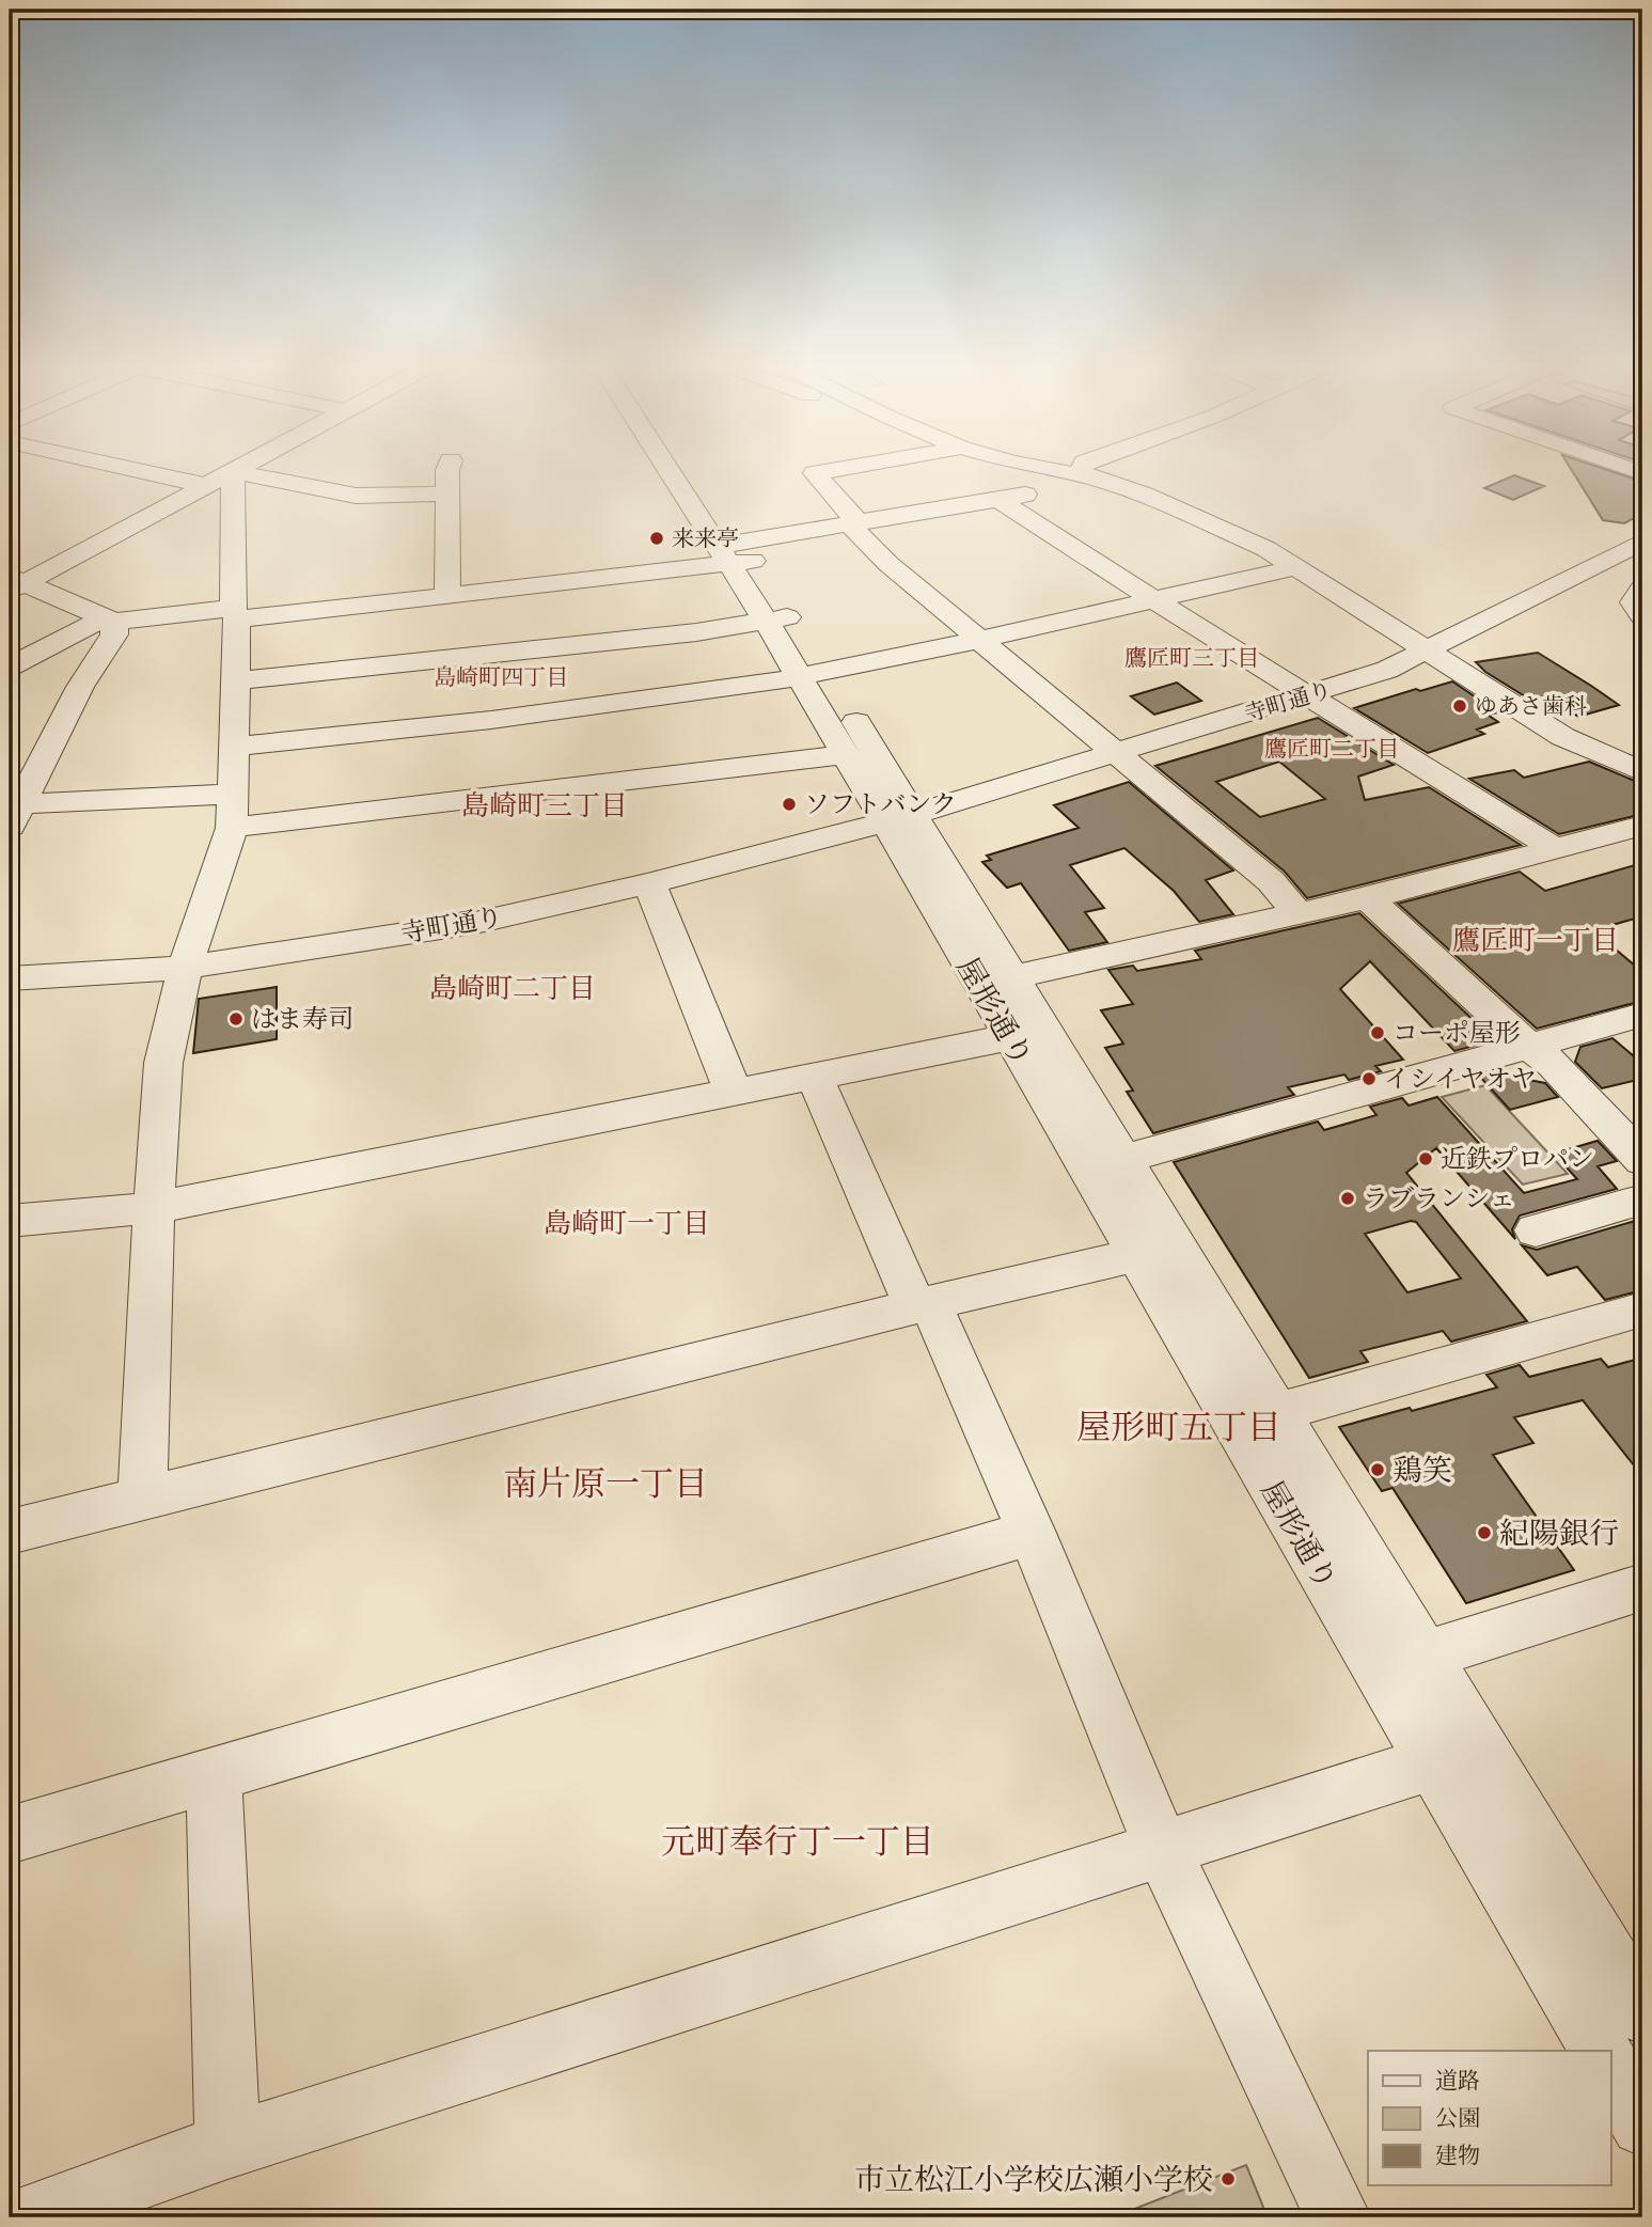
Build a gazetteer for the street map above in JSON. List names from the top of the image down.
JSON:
{
  "streets": {
    "street": ["寺町通り", "屋形通り"]
  },
  "crossings": [
    ["寺町通り", "屋形通り"]
  ],
  "districts": [
    "鷹匠町三丁目",
    "島崎町四丁目",
    "鷹匠町二丁目",
    "島崎町三丁目",
    "鷹匠町一丁目",
    "島崎町二丁目",
    "島崎町一丁目",
    "屋形町五丁目",
    "南片原一丁目",
    "元町奉行丁一丁目"
  ],
  "places": [
    "来来亭",
    "ゆあさ歯科",
    "ソフトバンク",
    "はま寿司",
    "コーポ屋形",
    "イシイヤオヤ",
    "近鉄プロパン",
    "ラブランシェ",
    "鶏笑",
    "紀陽銀行",
    "市立松江小学校広瀬小学校"
  ],
  "legend": ["道路", "公園", "建物"]
}
